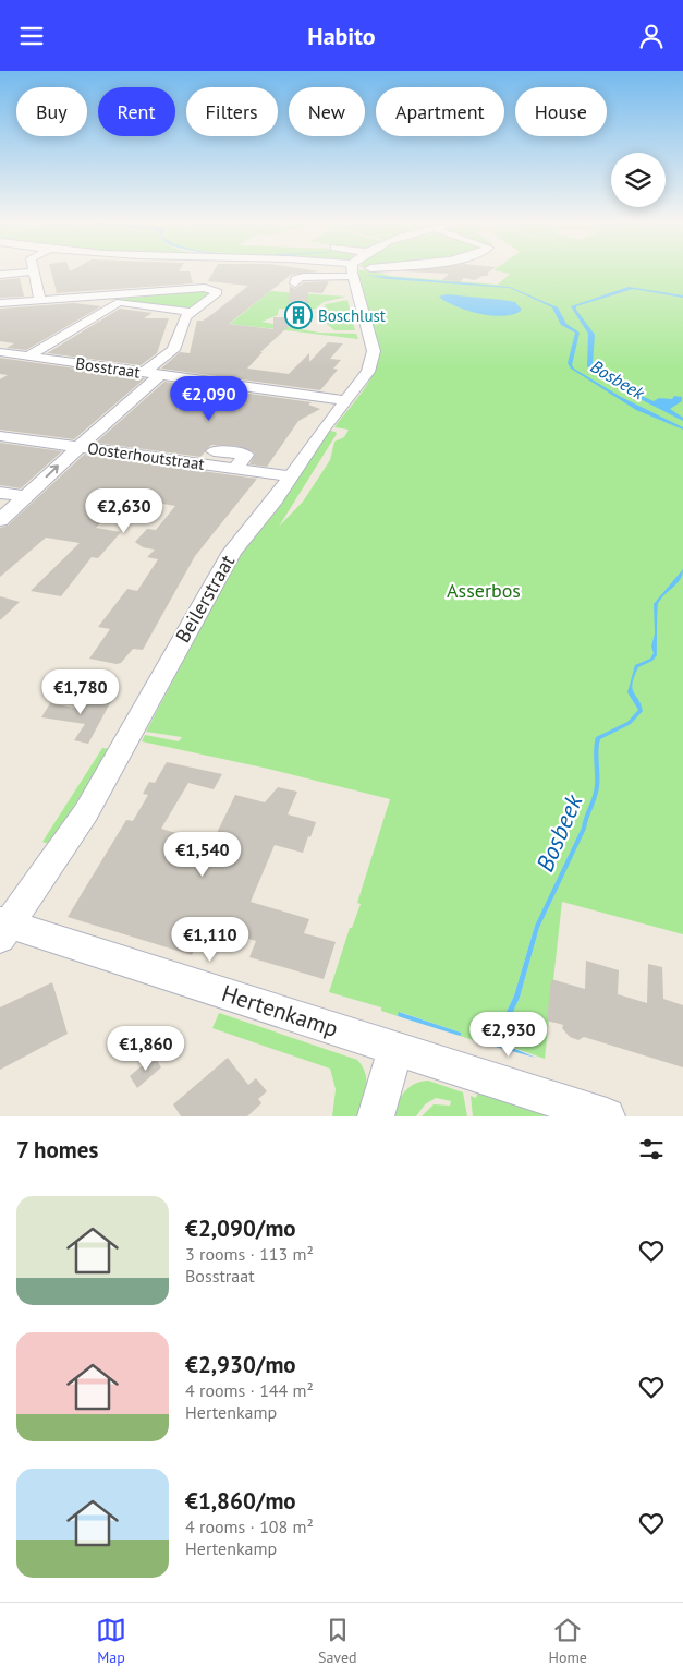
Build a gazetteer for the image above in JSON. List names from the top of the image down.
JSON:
{
  "streets": {
    "street": [
      "Bosstraat",
      "Oosterhoutstraat",
      "Beilerstraat",
      "Hertenkamp"
    ]
  },
  "crossings": [
    ["Bosstraat", "Beilerstraat"],
    ["Oosterhoutstraat", "Beilerstraat"],
    ["Beilerstraat", "Hertenkamp"]
  ],
  "water": ["Bosbeek"],
  "parks": ["Asserbos"],
  "places": {
    "building": ["Boschlust"]
  },
  "page": {
    "header": "Habito",
    "chip": [
      "Buy",
      "Rent",
      "Filters",
      "New",
      "Apartment",
      "House"
    ],
    "price": [
      "€2,090",
      "€2,630",
      "€1,780",
      "€1,540",
      "€1,110",
      "€2,930",
      "€1,860"
    ],
    "heading": "7 homes",
    "list": [
      {
        "name": "€2,090/mo",
        "note": "3 rooms · 113 m² · Bosstraat"
      },
      {
        "name": "€2,930/mo",
        "note": "4 rooms · 144 m² · Hertenkamp"
      },
      {
        "name": "€1,860/mo",
        "note": "4 rooms · 108 m² · Hertenkamp"
      }
    ],
    "tabs": ["Map", "Saved", "Home"]
  }
}
